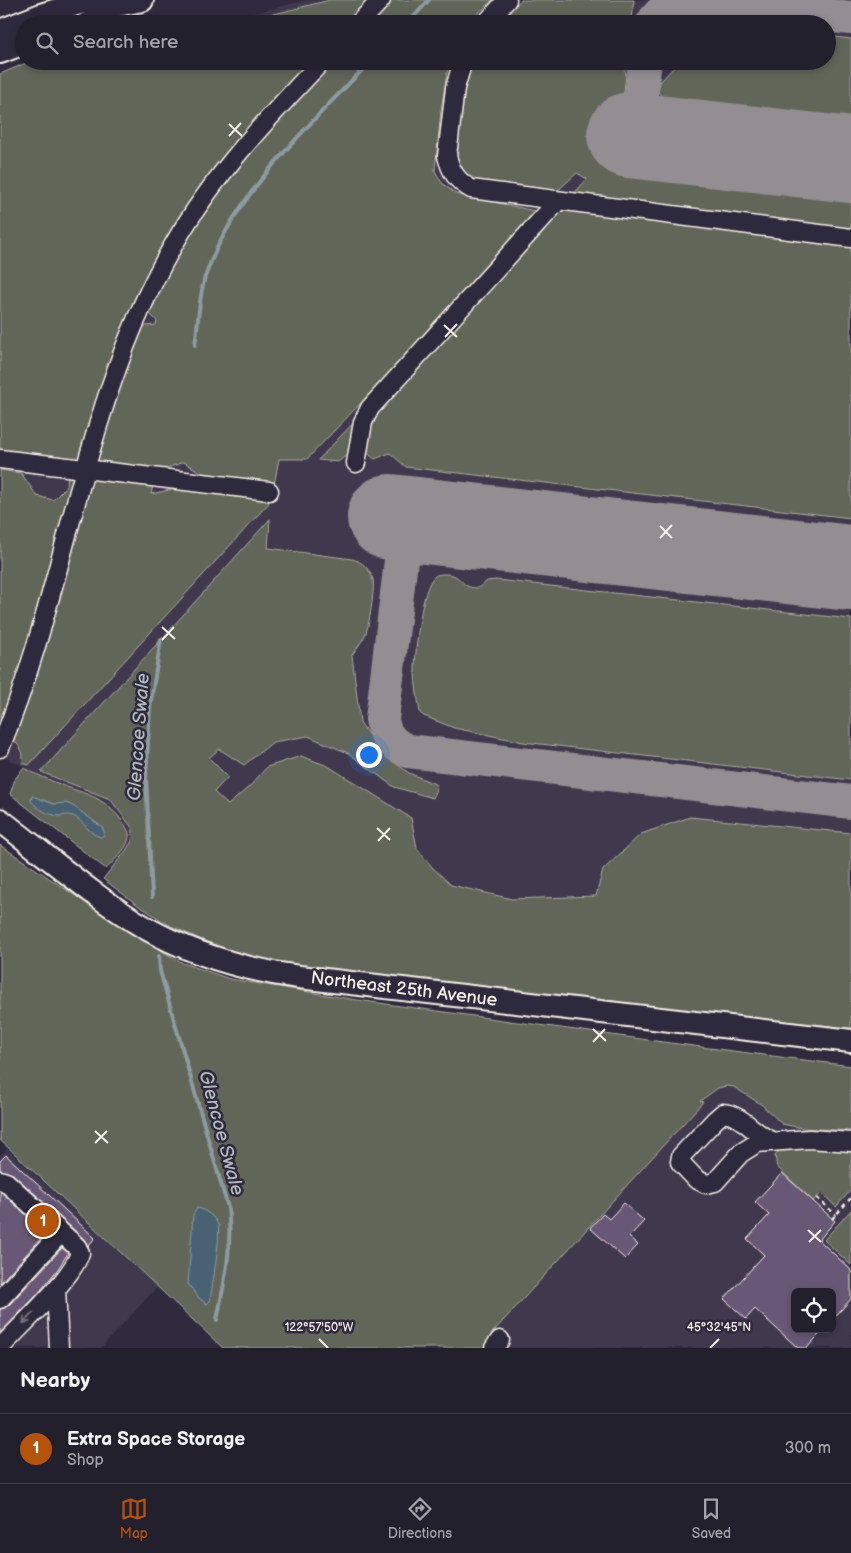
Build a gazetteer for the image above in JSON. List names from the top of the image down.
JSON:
{
  "streets": {
    "main road": ["Northeast 25th Avenue"]
  },
  "water": ["Glencoe Swale"],
  "page": {
    "search": "Search here",
    "pins": "1",
    "heading": "Nearby",
    "list": [
      {
        "mark": "1",
        "name": "Extra Space Storage",
        "note": "Shop",
        "value": "300 m"
      }
    ],
    "nav": ["Map", "Directions", "Saved"]
  },
  "coordinates": ["45°32'45\"N", "122°57'50\"W"]
}
